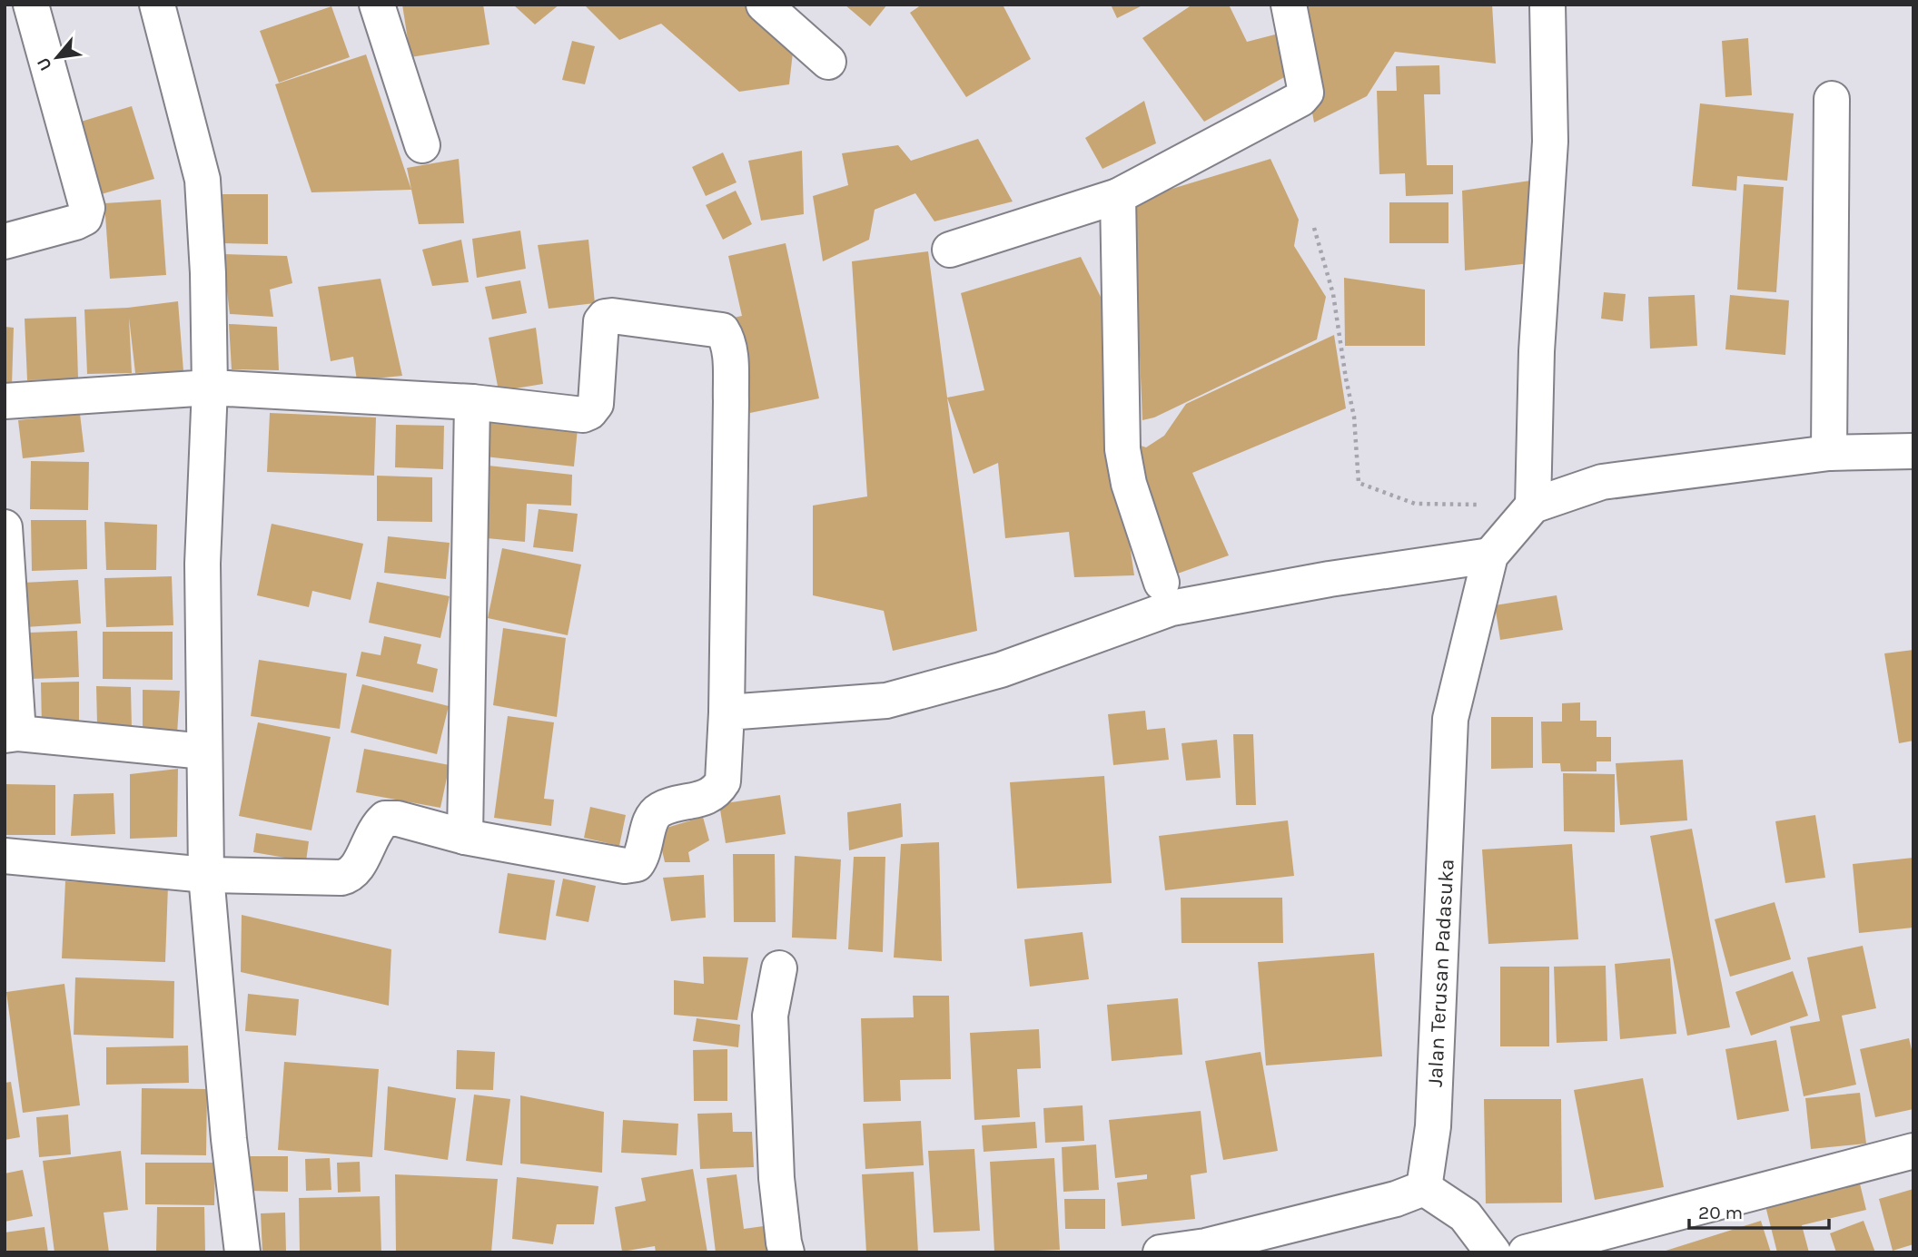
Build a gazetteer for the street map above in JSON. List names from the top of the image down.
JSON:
{
  "streets": {
    "street": ["Jalan Terusan Padasuka"]
  },
  "scale_bar": "20 m",
  "north": "bottom left"
}
